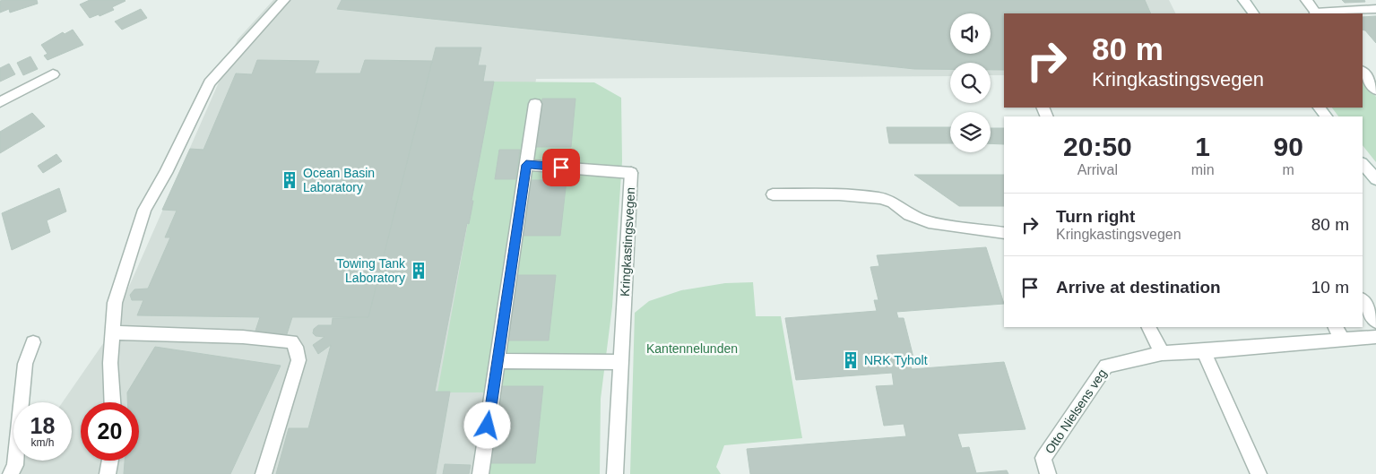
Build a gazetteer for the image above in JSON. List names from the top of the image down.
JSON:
{
  "streets": {
    "street": ["Kringkastingsvegen", "Otto Nielsens veg"]
  },
  "parks": ["Kantennelunden"],
  "places": {
    "building": ["Ocean Basin Laboratory", "Towing Tank Laboratory", "NRK Tyholt"]
  },
  "page": {
    "turn": ["80 m", "Kringkastingsvegen"],
    "eta": [
      "20:50",
      "Arrival",
      "1",
      "min",
      "90",
      "m"
    ],
    "list": [
      {
        "name": "Turn right",
        "note": "Kringkastingsvegen",
        "value": "80 m"
      },
      {
        "name": "Arrive at destination",
        "value": "10 m"
      }
    ],
    "speed": "18 km/h",
    "limit": "20"
  }
}
